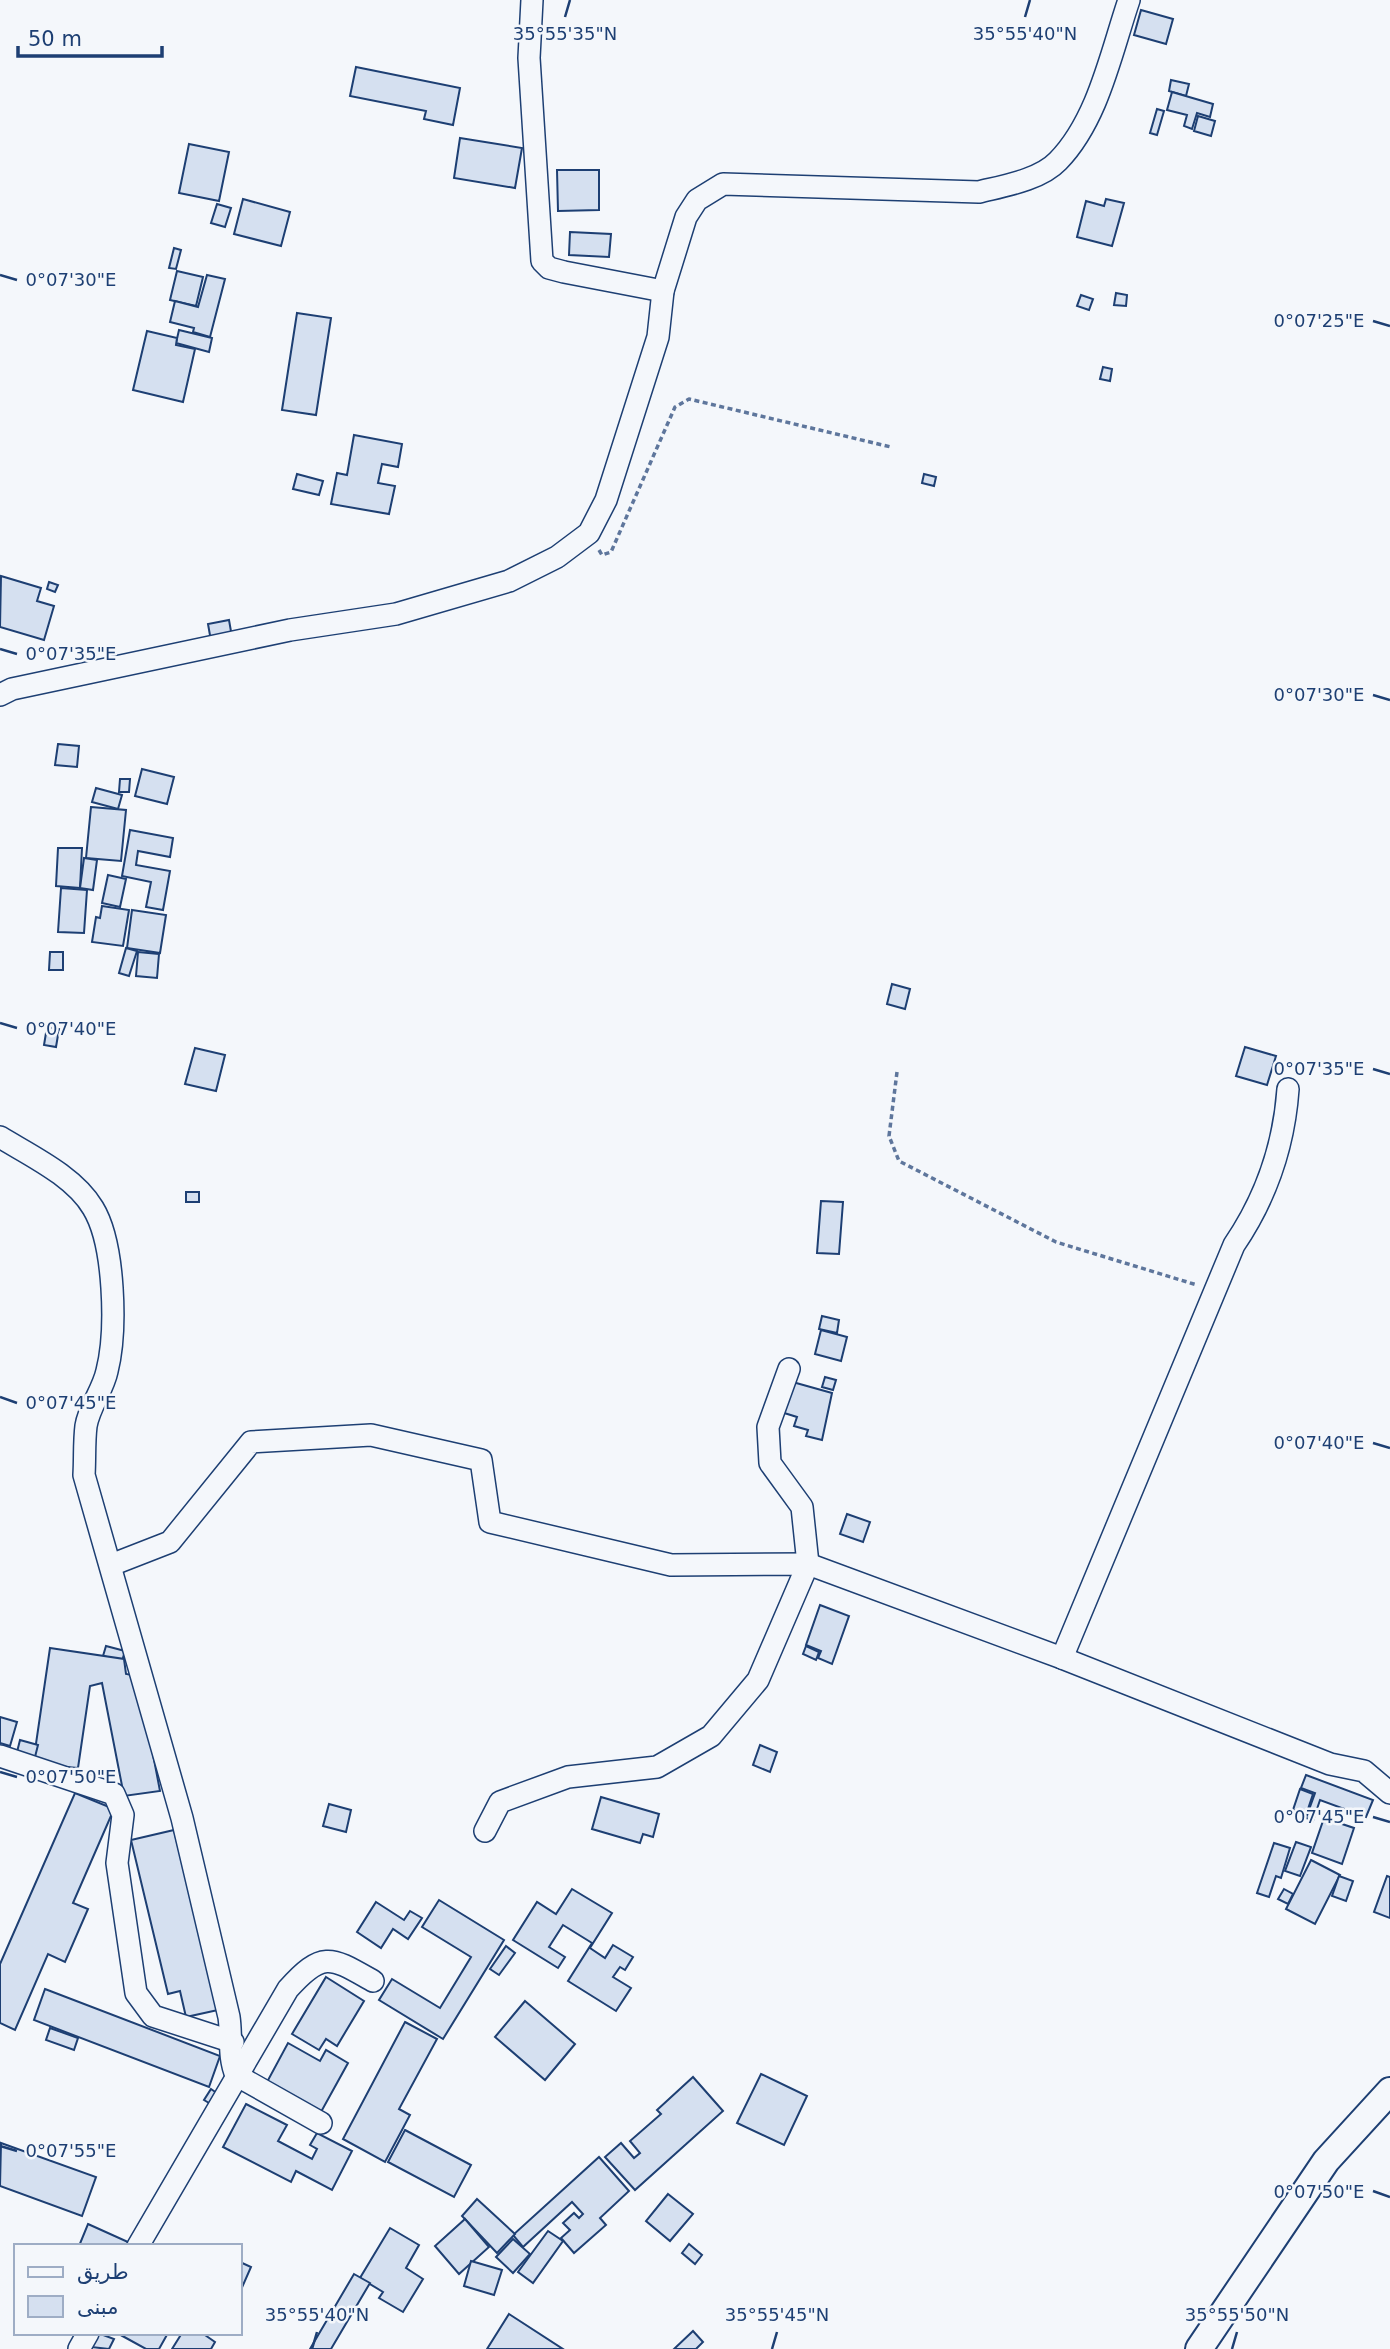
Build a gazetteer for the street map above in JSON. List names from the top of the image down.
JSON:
{
  "legend": ["طريق", "مبنى"],
  "scale_bar": "50 m",
  "coordinates": [
    "35°55'35\"N",
    "35°55'40\"N",
    "0°07'30\"E",
    "0°07'25\"E",
    "0°07'35\"E",
    "0°07'40\"E",
    "0°07'45\"E",
    "0°07'50\"E",
    "0°07'55\"E",
    "35°55'45\"N",
    "35°55'50\"N"
  ]
}
